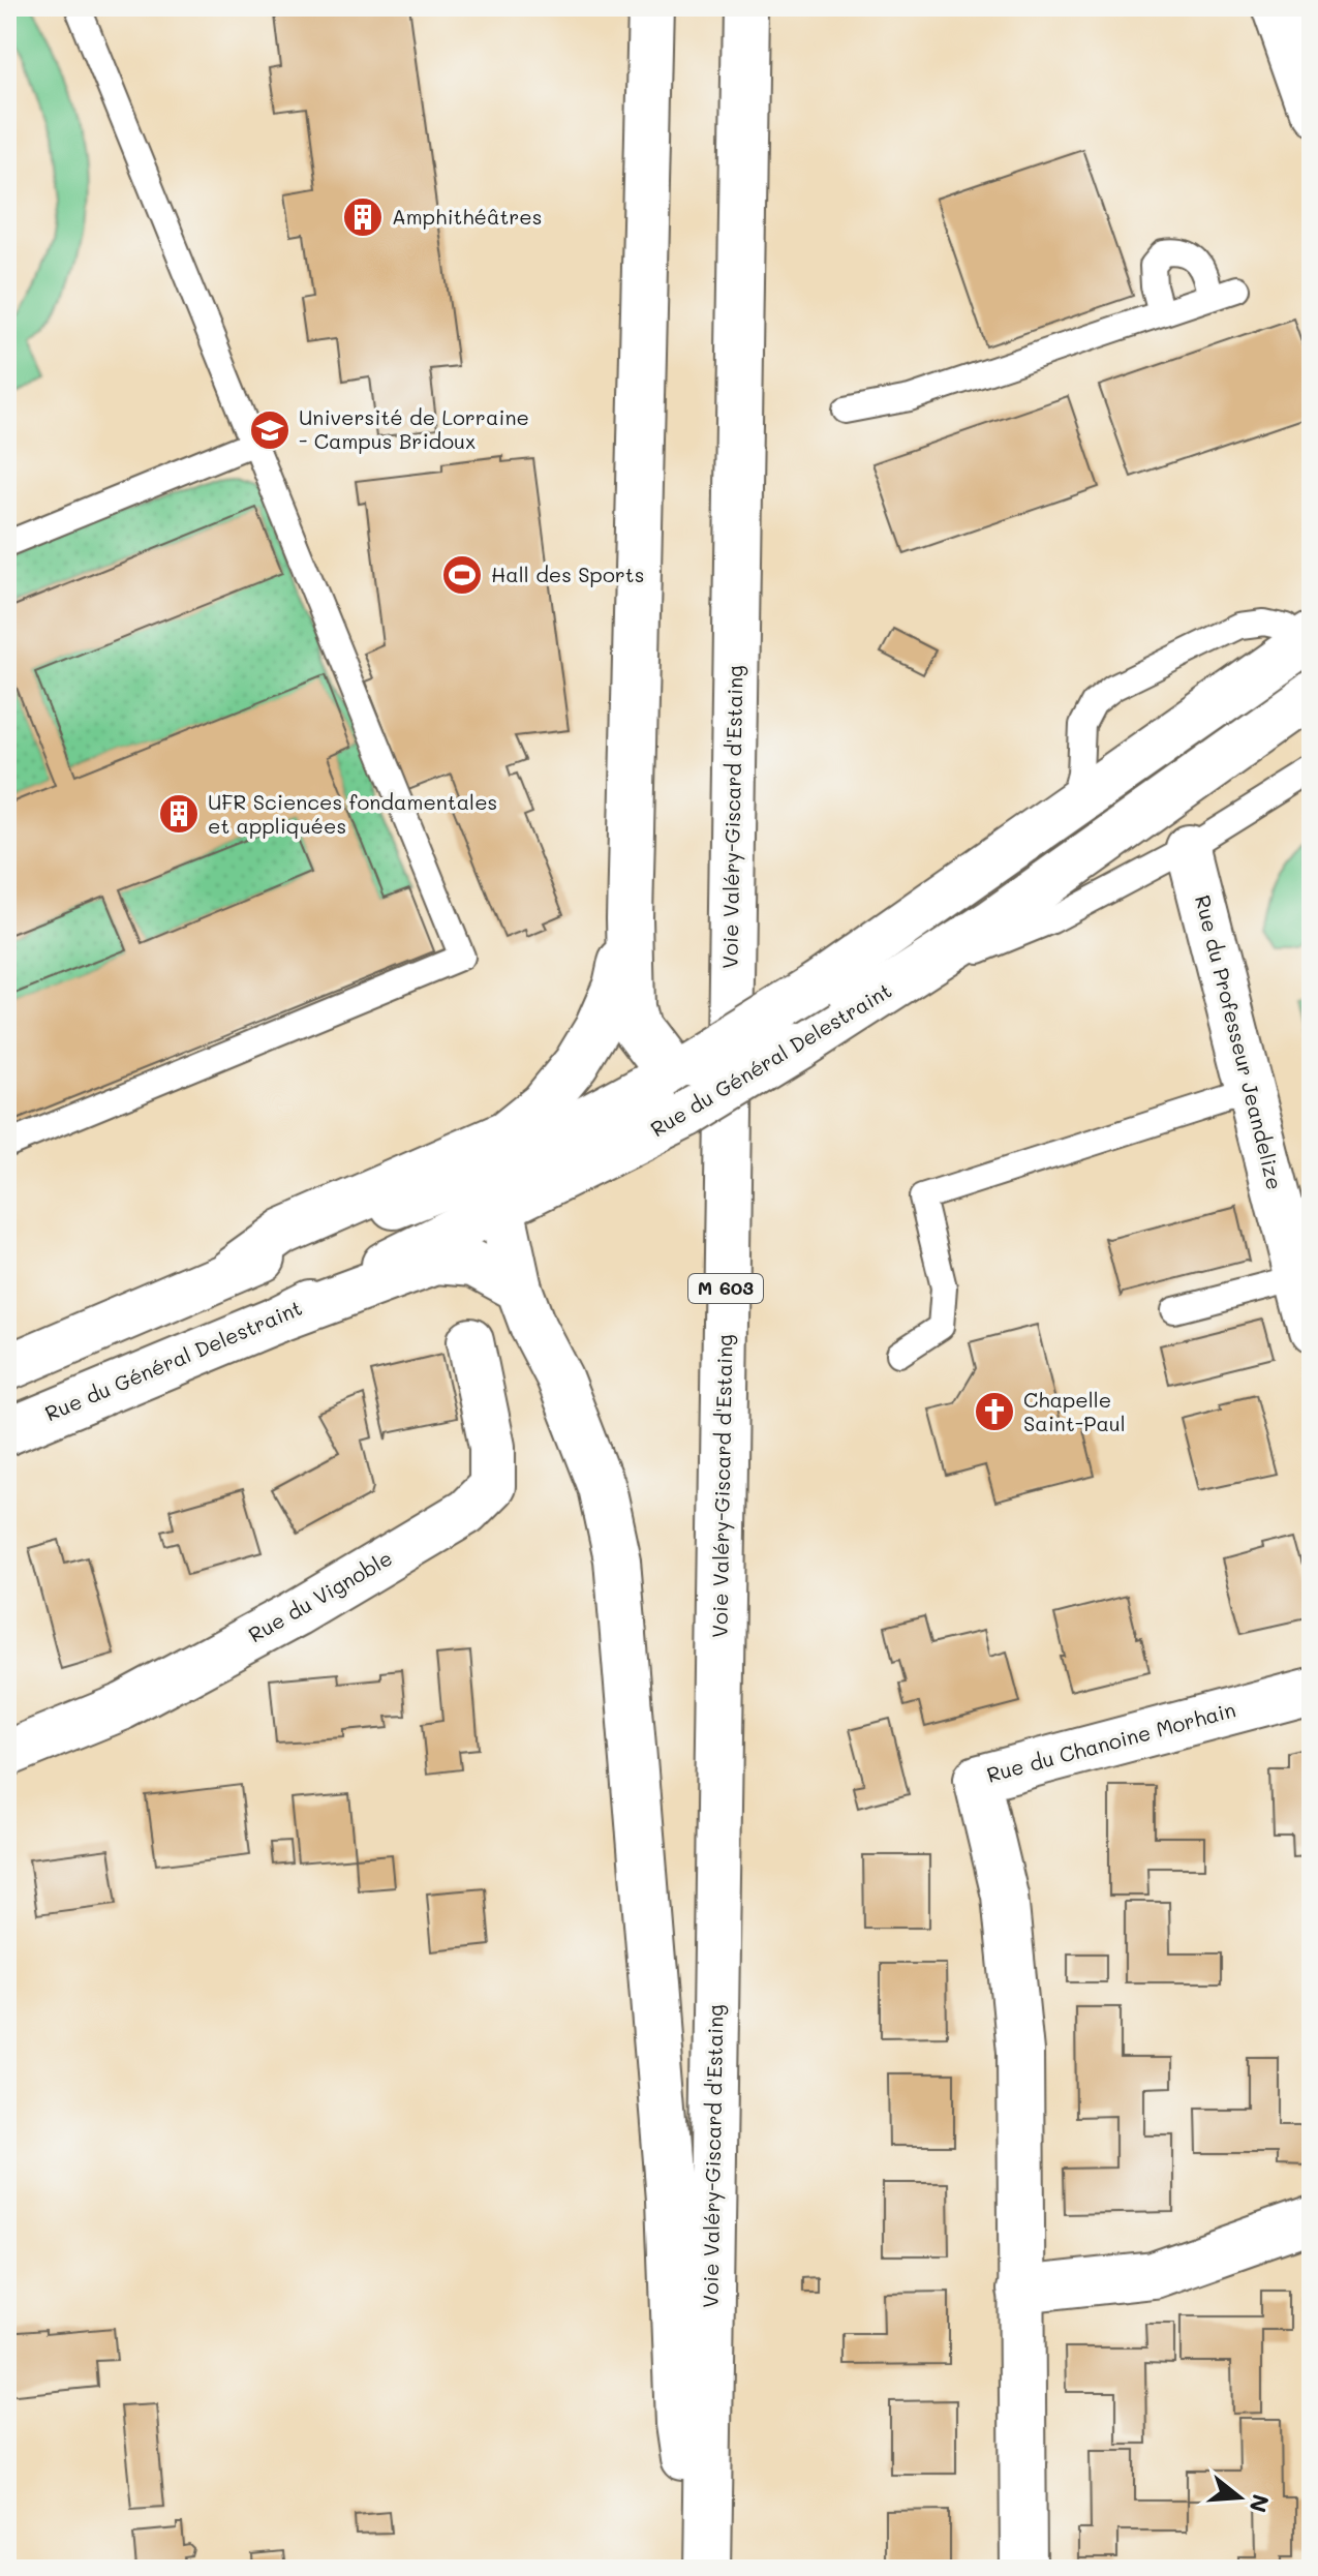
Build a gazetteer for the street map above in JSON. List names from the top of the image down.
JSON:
{
  "streets": {
    "main road": [
      "Voie Valéry-Giscard d'Estaing",
      "Rue du Professeur Jeandelize",
      "Rue du Général Delestraint",
      "M 603",
      "Rue du Vignoble",
      "Rue du Chanoine Morhain"
    ]
  },
  "places": {
    "building": ["Amphithéâtres", "UFR Sciences fondamentales et appliquées"],
    "school or university": ["Université de Lorraine - Campus Bridoux"],
    "sports": ["Hall des Sports"],
    "church": ["Chapelle Saint-Paul"]
  },
  "north": "right"
}
